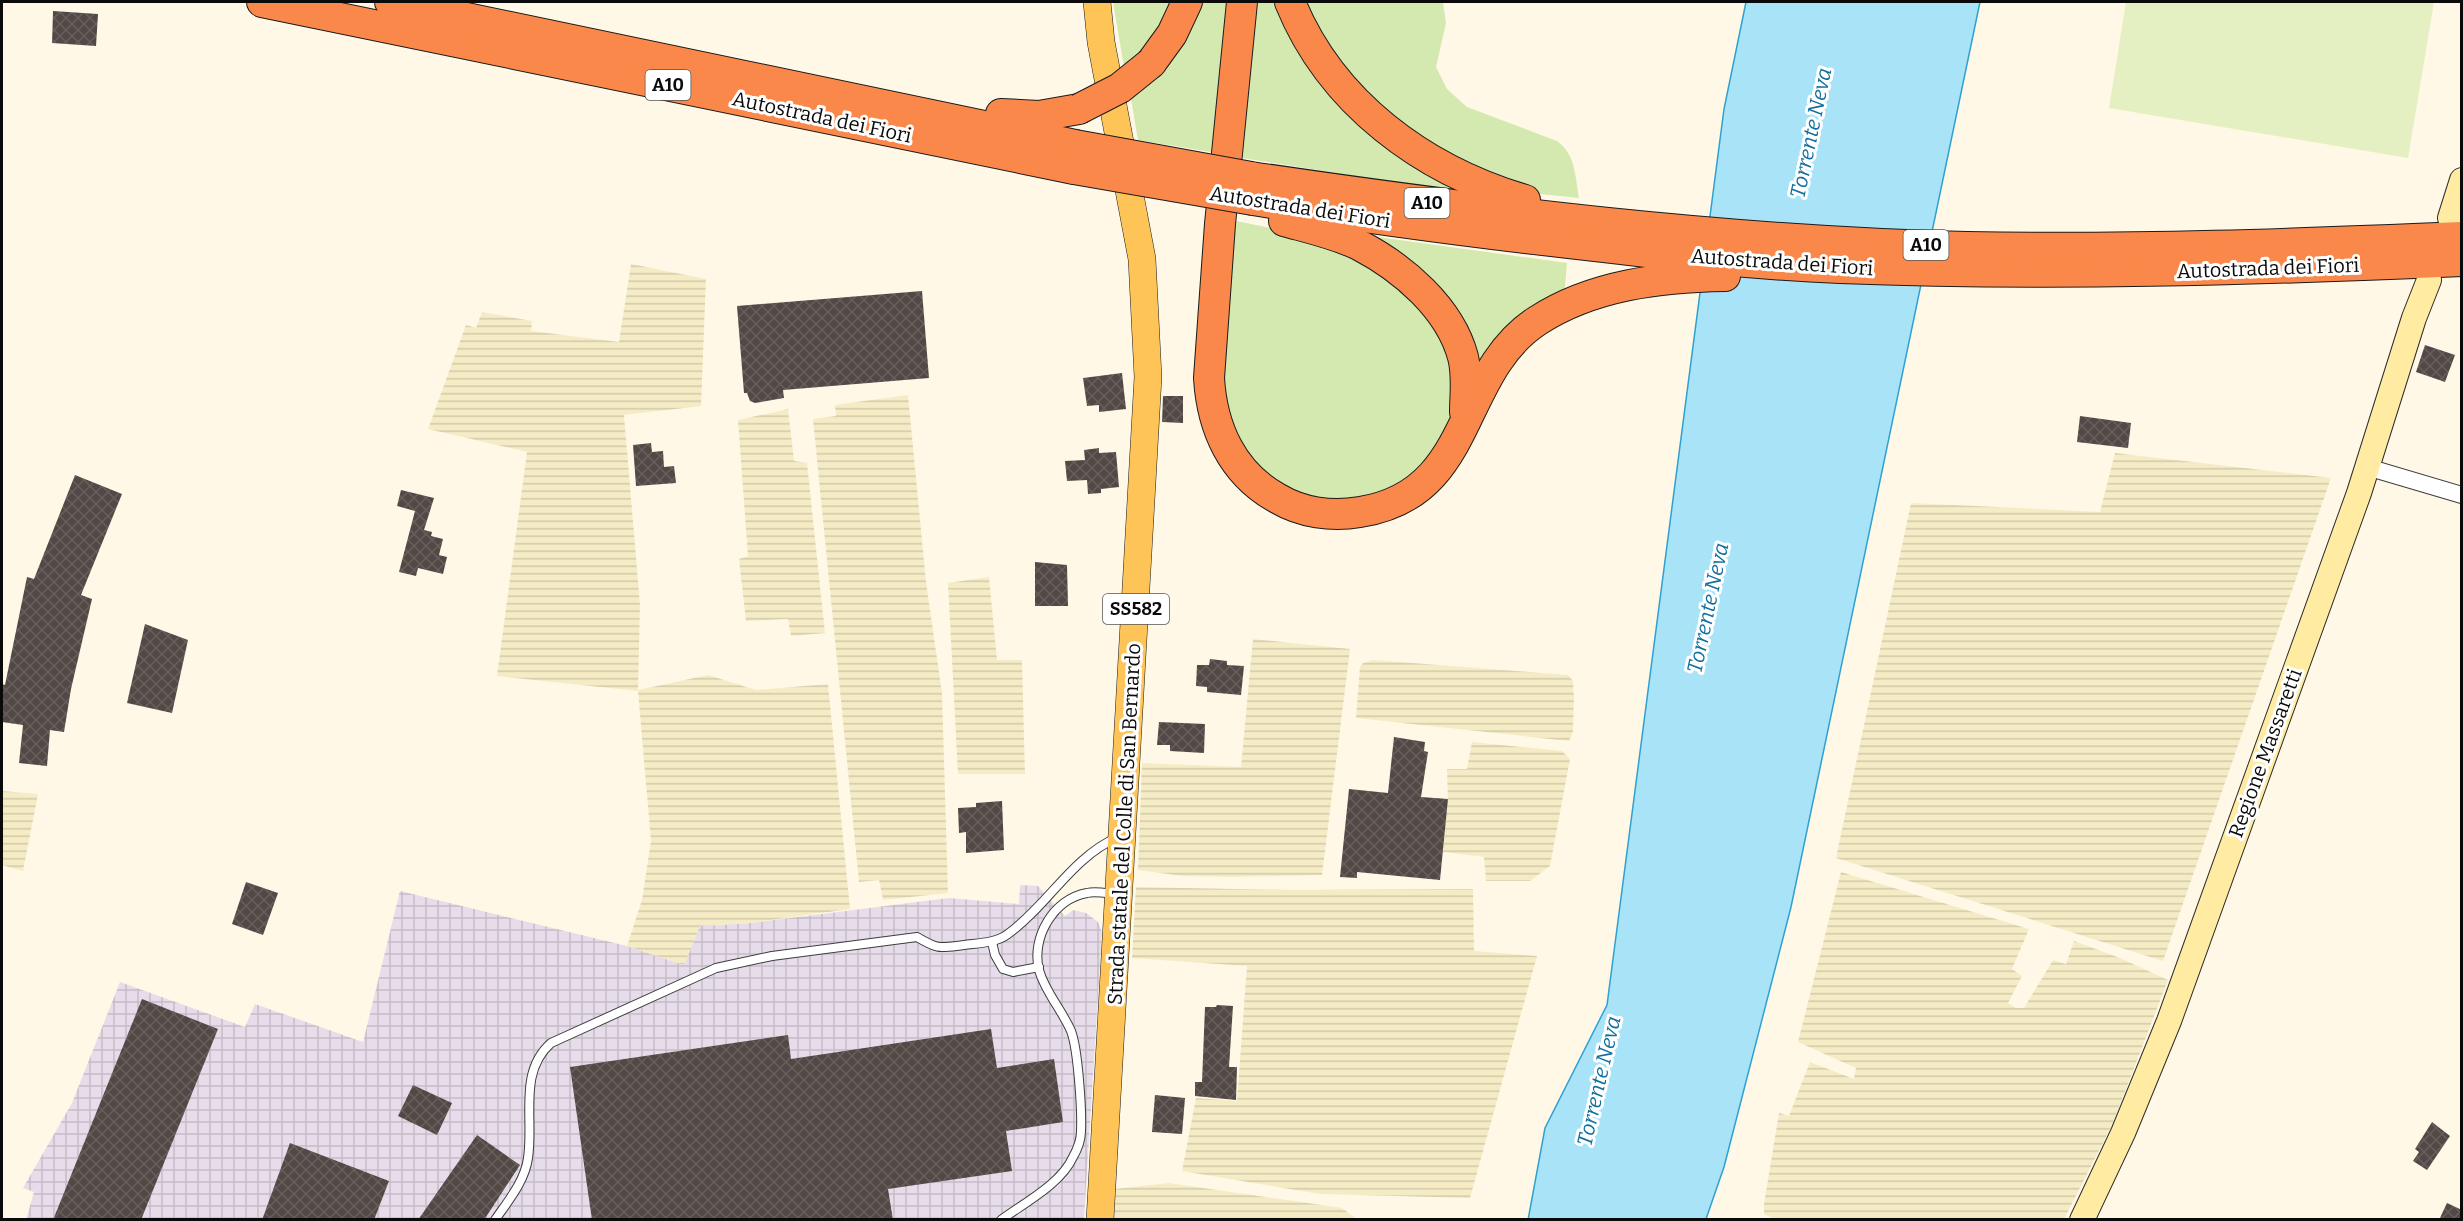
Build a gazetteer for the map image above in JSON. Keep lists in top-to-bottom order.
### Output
{
  "streets": {
    "highway": ["A10", "Autostrada dei Fiori"],
    "main road": ["SS582", "Strada statale del Colle di San Bernardo"],
    "street": ["Regione Massaretti"]
  },
  "water": ["Torrente Neva"]
}
